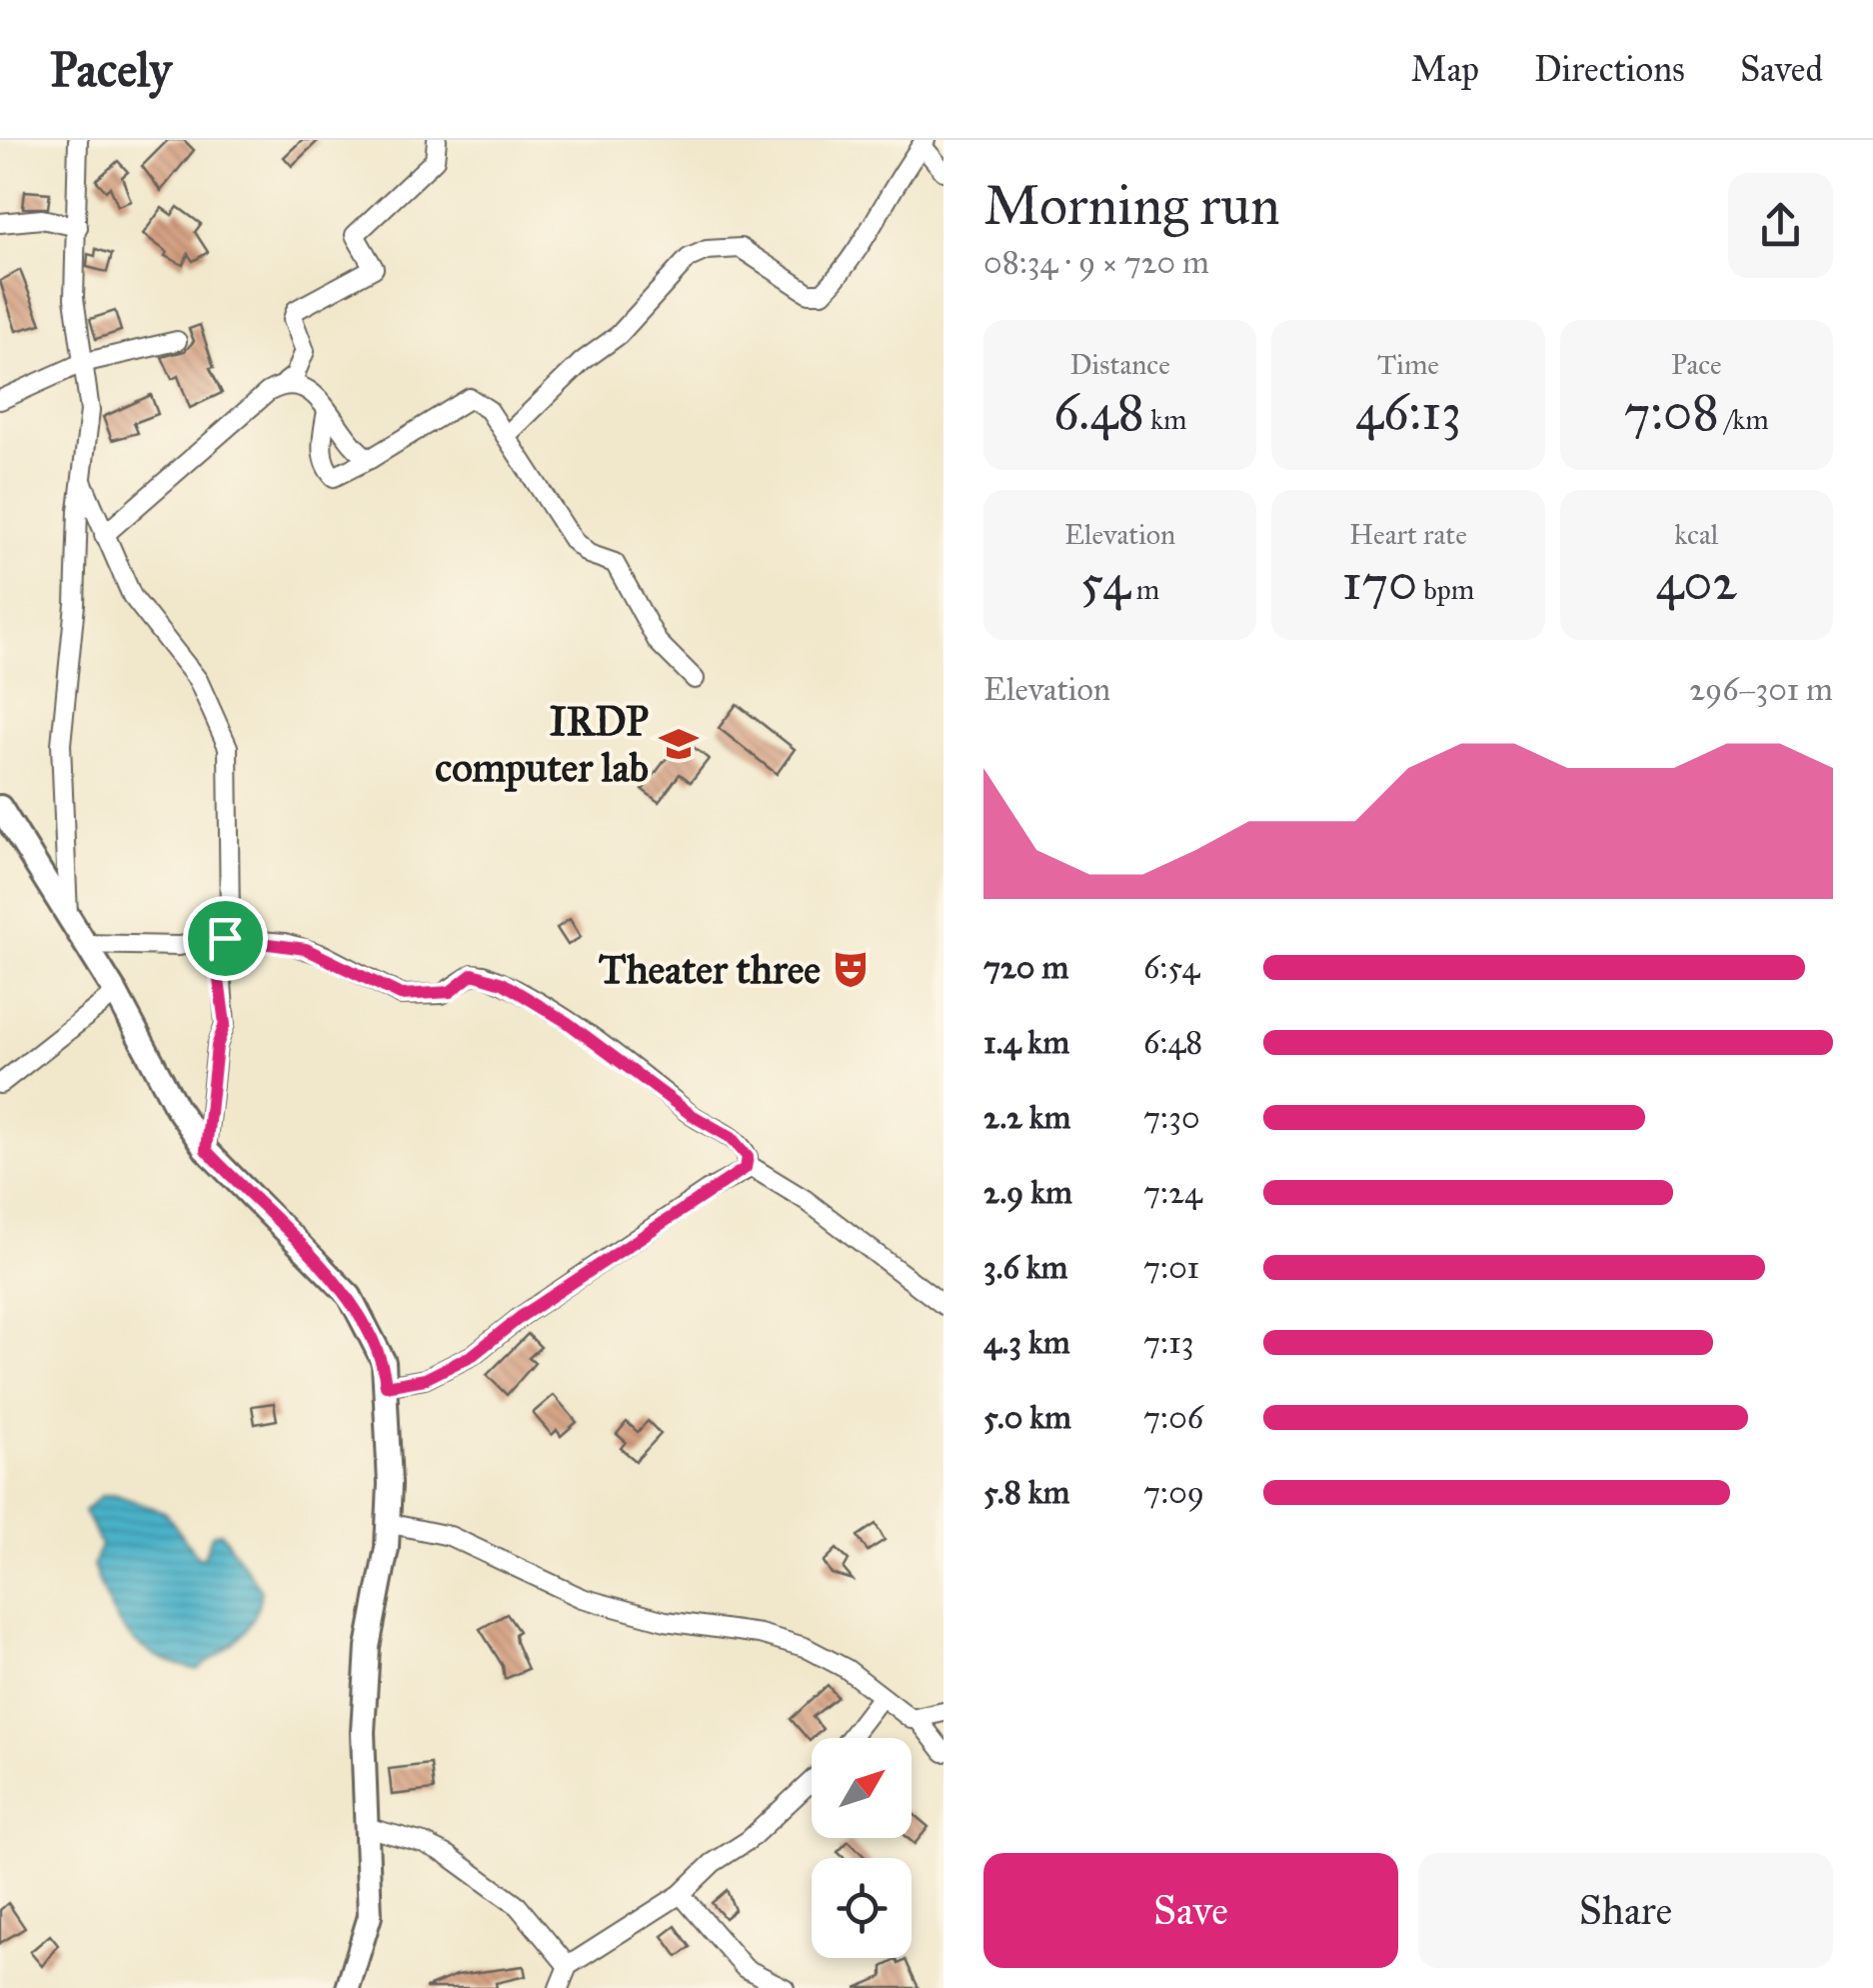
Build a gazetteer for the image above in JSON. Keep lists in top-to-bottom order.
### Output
{
  "places": {
    "school or university": ["IRDP computer lab"],
    "theatre": ["Theater three"]
  },
  "north": "top right",
  "page": {
    "header": "Pacely",
    "nav": ["Map", "Directions", "Saved"],
    "heading": ["Morning run", "08:34 · 9 × 720 m"],
    "stats": [
      ["Distance", "6.48 km"],
      ["Time", "46:13"],
      ["Pace", "7:08 /km"],
      ["Elevation", "54 m"],
      ["Heart rate", "170 bpm"],
      ["kcal", "402"]
    ],
    "chart": ["Elevation", "296–301 m"],
    "list": [
      {
        "name": "720 m",
        "note": "6:54"
      },
      {
        "name": "1.4 km",
        "note": "6:48"
      },
      {
        "name": "2.2 km",
        "note": "7:30"
      },
      {
        "name": "2.9 km",
        "note": "7:24"
      },
      {
        "name": "3.6 km",
        "note": "7:01"
      },
      {
        "name": "4.3 km",
        "note": "7:13"
      },
      {
        "name": "5.0 km",
        "note": "7:06"
      },
      {
        "name": "5.8 km",
        "note": "7:09"
      }
    ],
    "buttons": ["Save", "Share"]
  }
}
